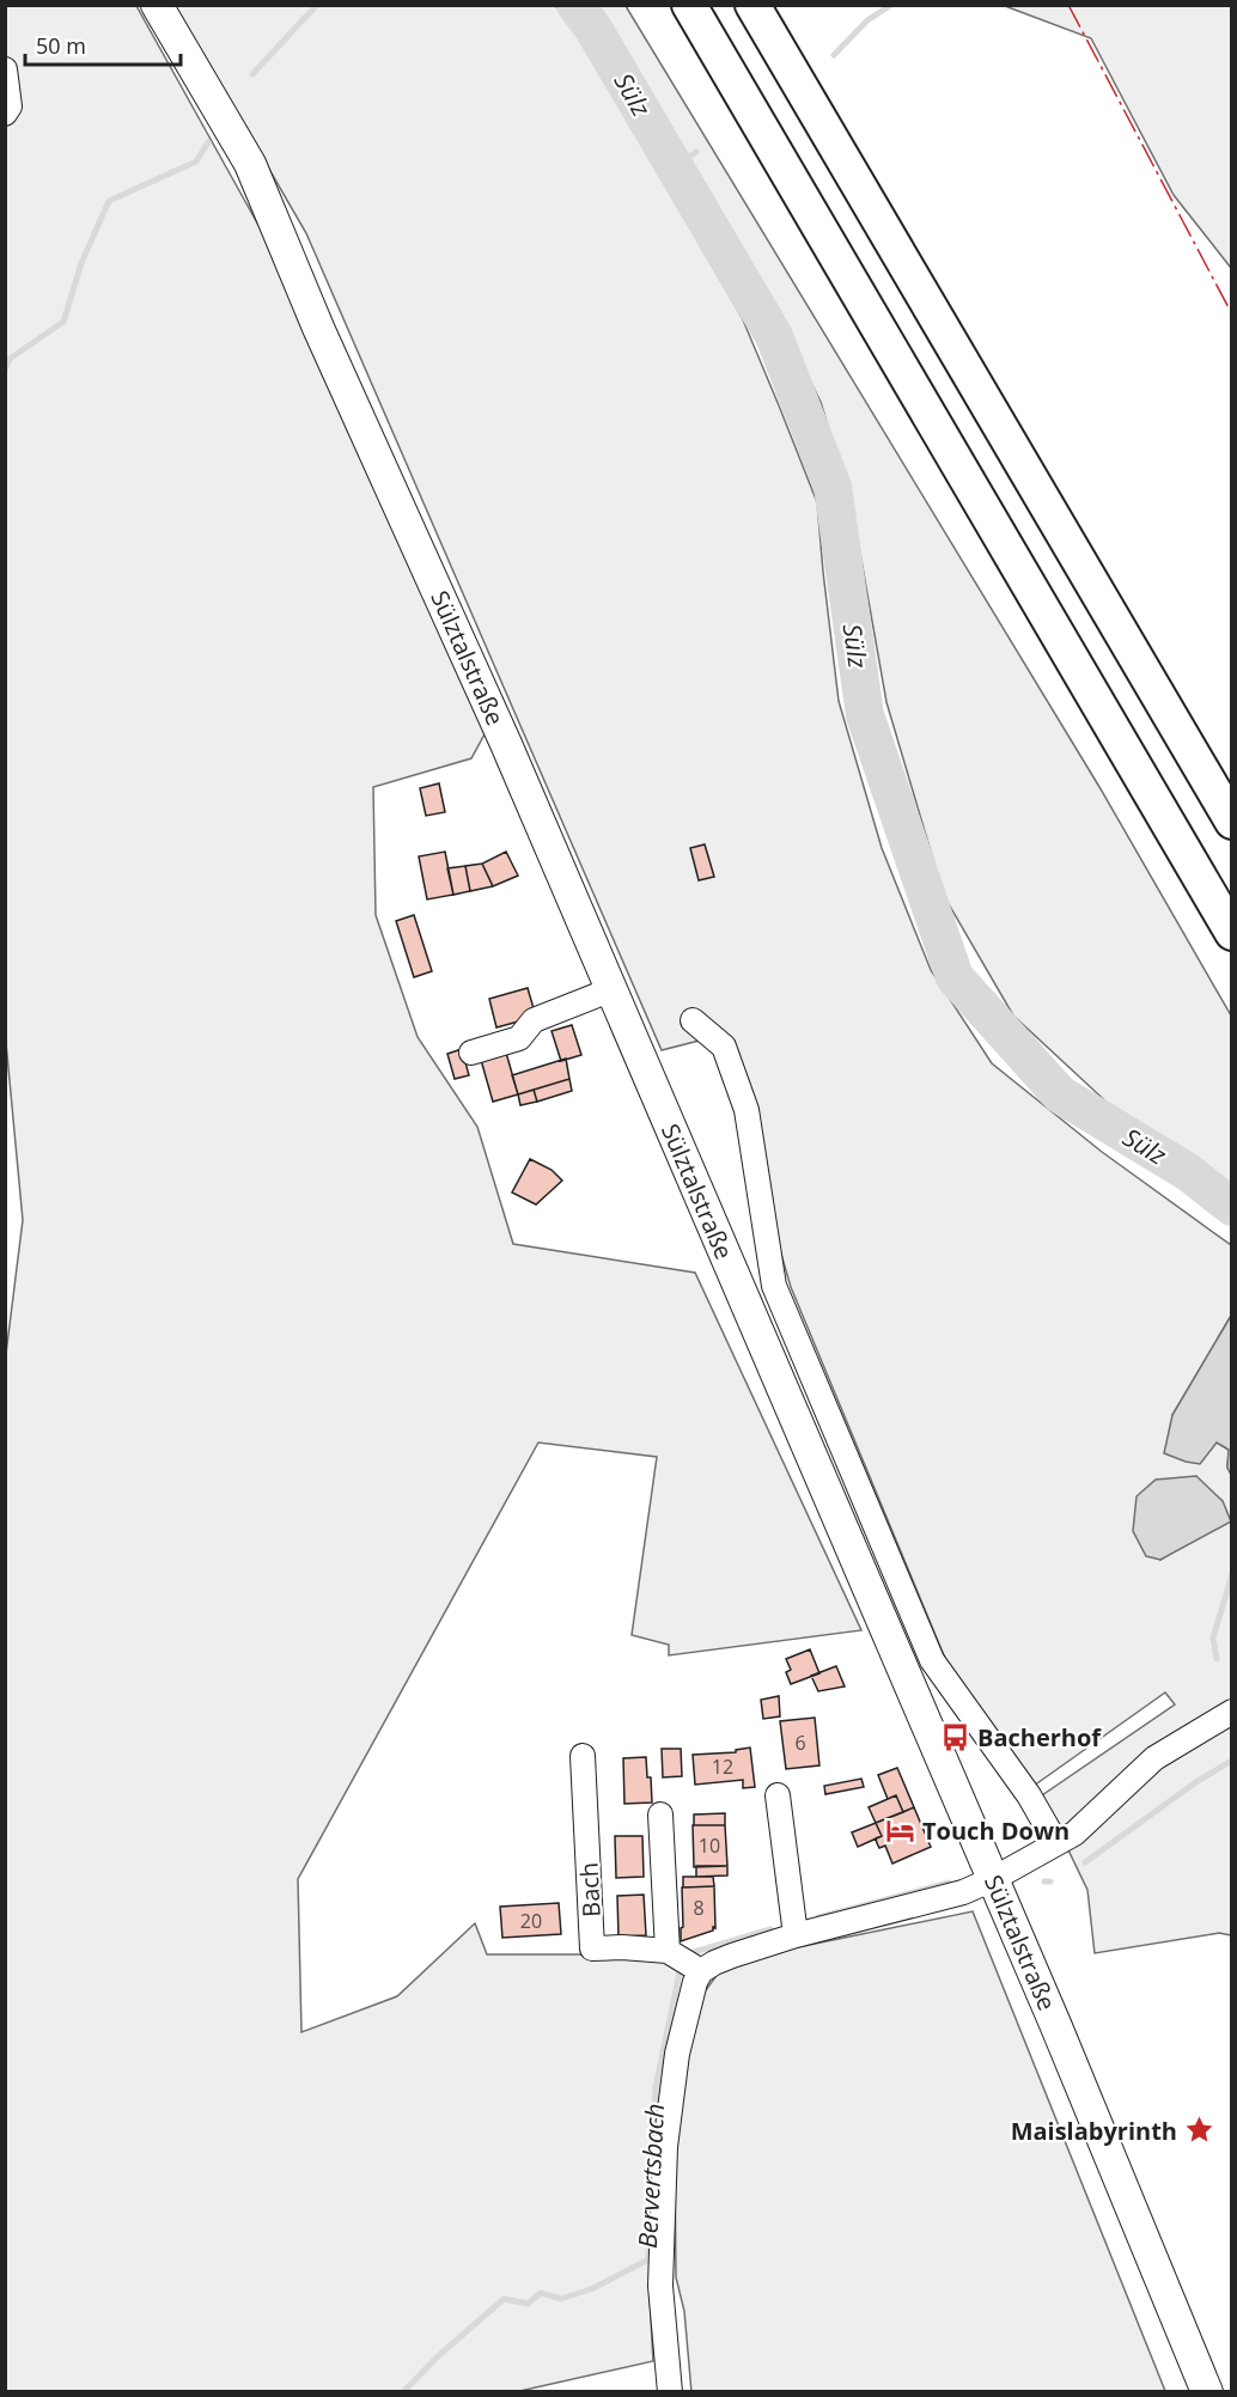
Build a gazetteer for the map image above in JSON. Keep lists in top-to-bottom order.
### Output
{
  "streets": {
    "main road": ["Sülztalstraße"],
    "street": ["Bach"]
  },
  "water": ["Sülz", "Bervertsbach"],
  "places": {
    "bus stop": ["Bacherhof"],
    "hotel": ["Touch Down"],
    "place": ["Maislabyrinth"]
  },
  "house_numbers": [
    "6",
    "12",
    "10",
    "8",
    "20"
  ],
  "scale_bar": "50 m"
}
